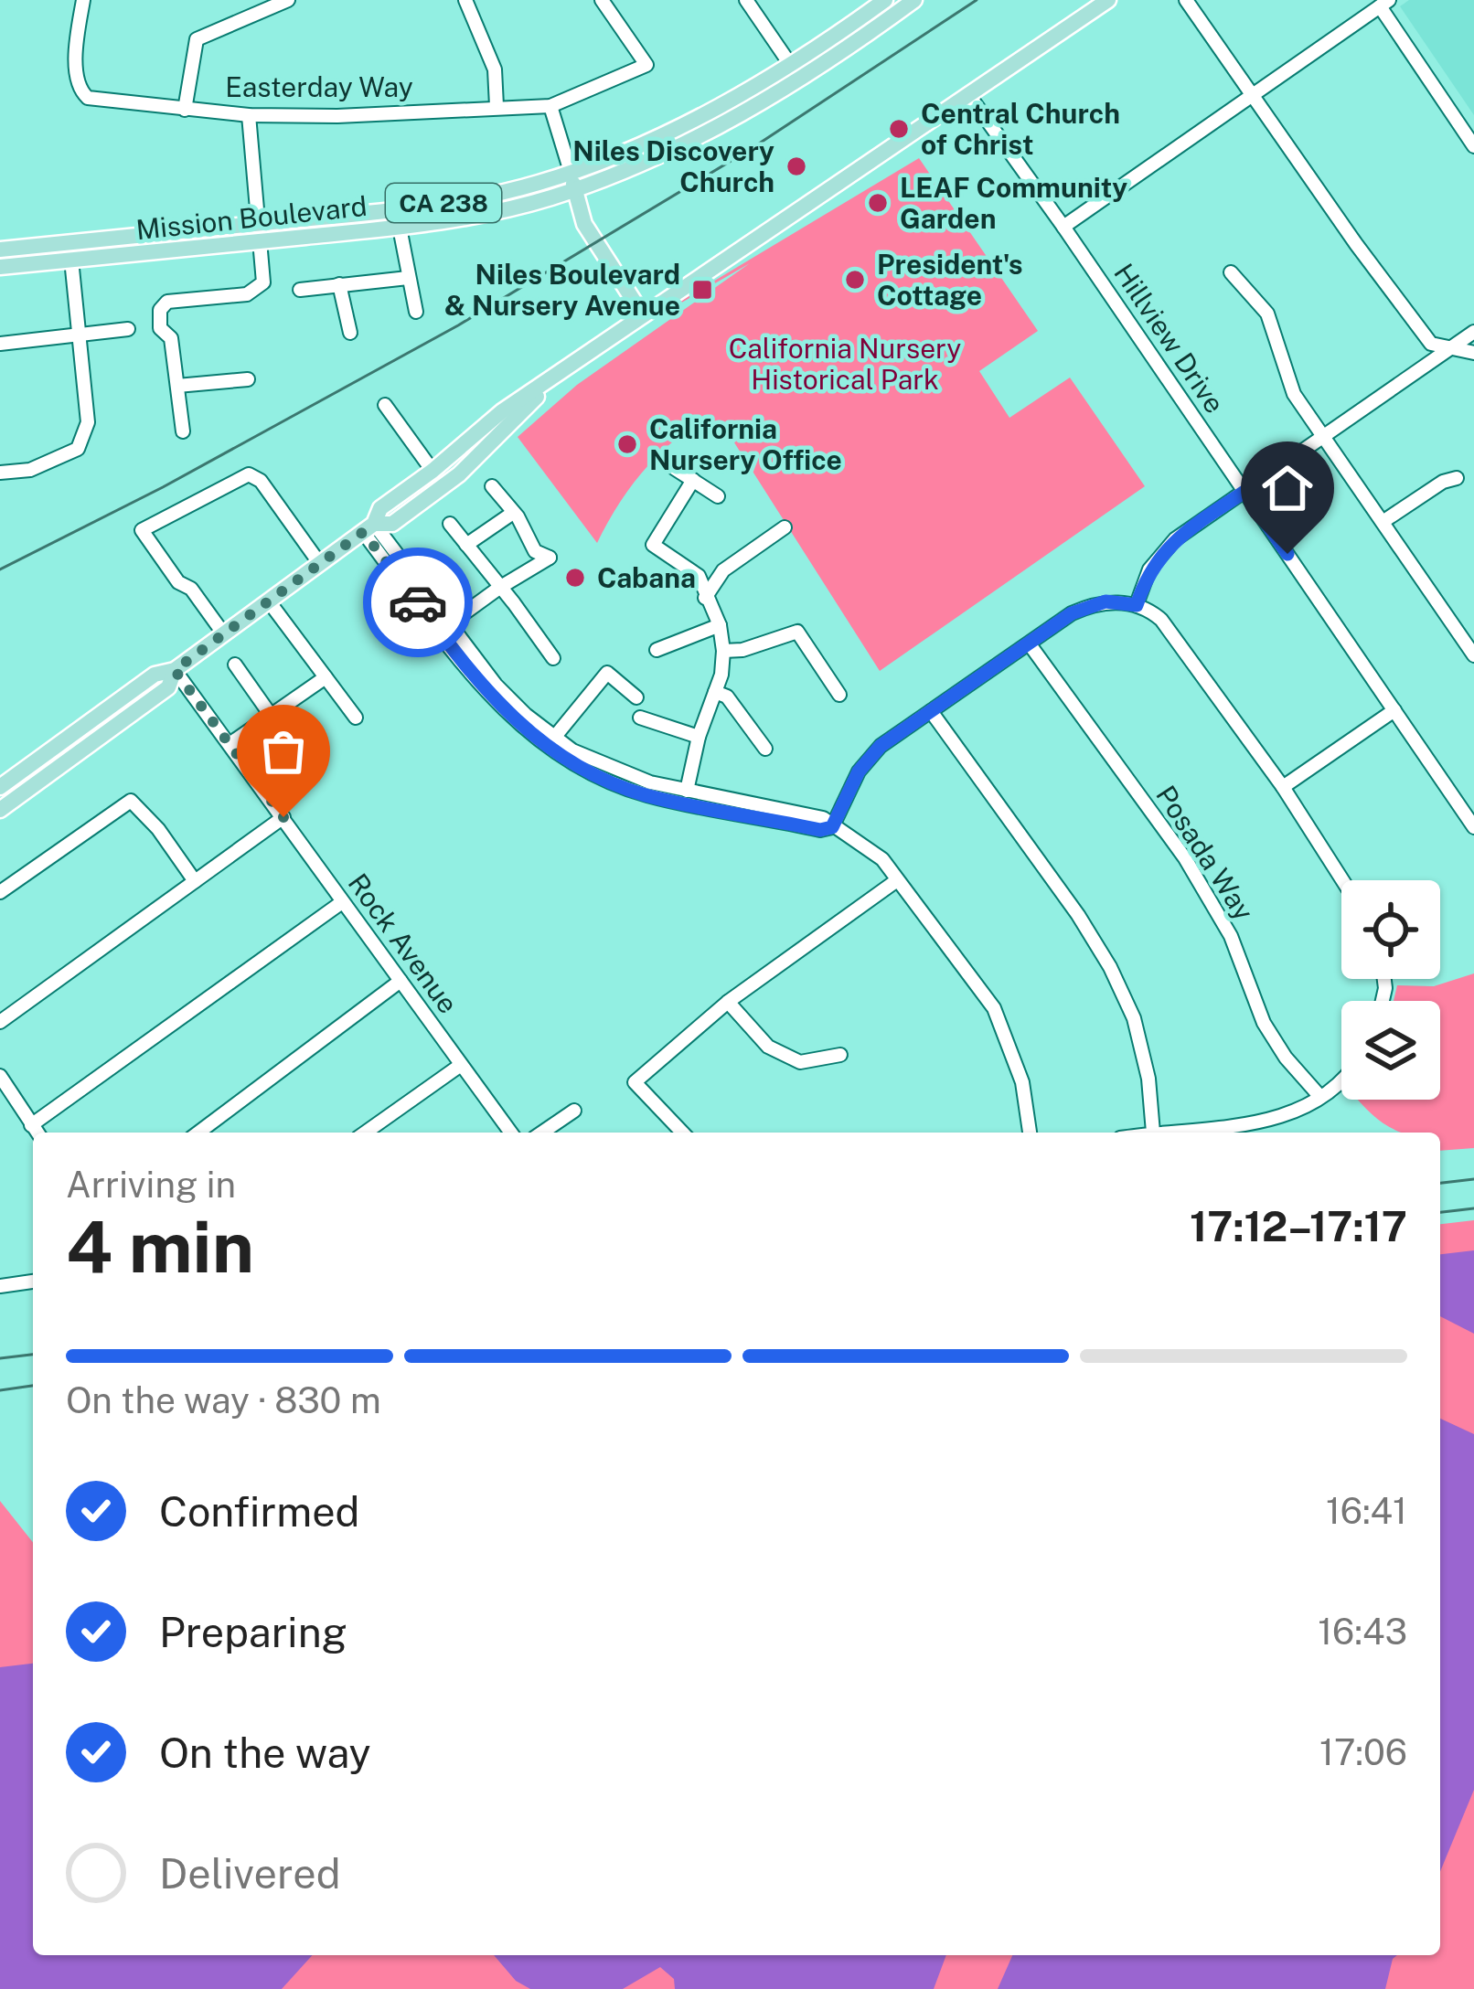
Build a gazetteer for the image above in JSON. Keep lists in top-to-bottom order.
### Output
{
  "streets": {
    "main road": ["CA 238", "Mission Boulevard"],
    "street": [
      "Easterday Way",
      "Hillview Drive",
      "Posada Way",
      "Rock Avenue"
    ]
  },
  "parks": ["California Nursery Historical Park"],
  "places": {
    "other": [
      "Central Church of Christ",
      "Niles Discovery Church",
      "LEAF Community Garden",
      "President's Cottage",
      "California Nursery Office",
      "Cabana"
    ],
    "transit": ["Niles Boulevard & Nursery Avenue"]
  },
  "page": {
    "heading": ["4 min", "Arriving in", "17:12–17:17"],
    "bar": "On the way · 830 m",
    "list": [
      ["Confirmed", "16:41"],
      ["Preparing", "16:43"],
      ["On the way", "17:06"],
      "Delivered"
    ]
  }
}
